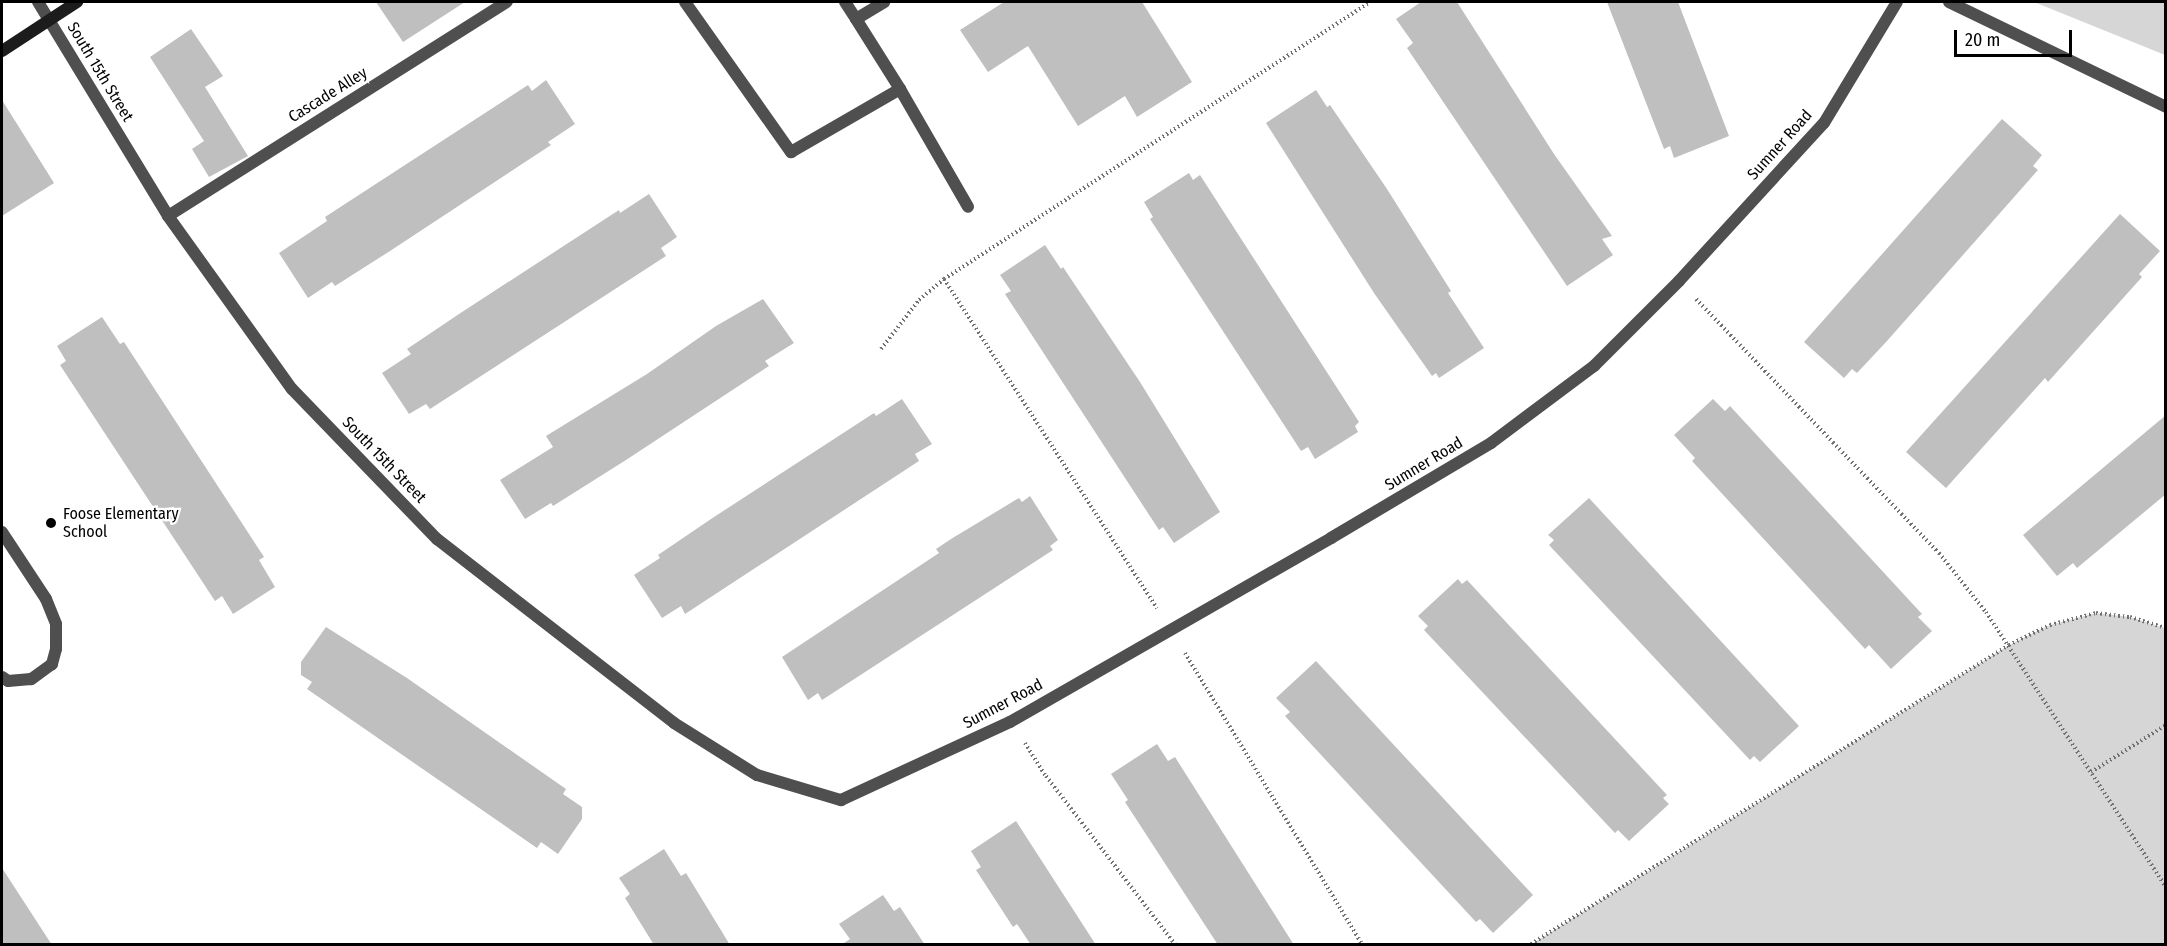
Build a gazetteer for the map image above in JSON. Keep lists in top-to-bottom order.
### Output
{
  "streets": {
    "street": ["South 15th Street", "Cascade Alley", "Sumner Road"]
  },
  "crossings": [
    ["South 15th Street", "Cascade Alley"],
    ["South 15th Street", "Sumner Road"]
  ],
  "places": ["Foose Elementary School"],
  "scale_bar": "20 m"
}
